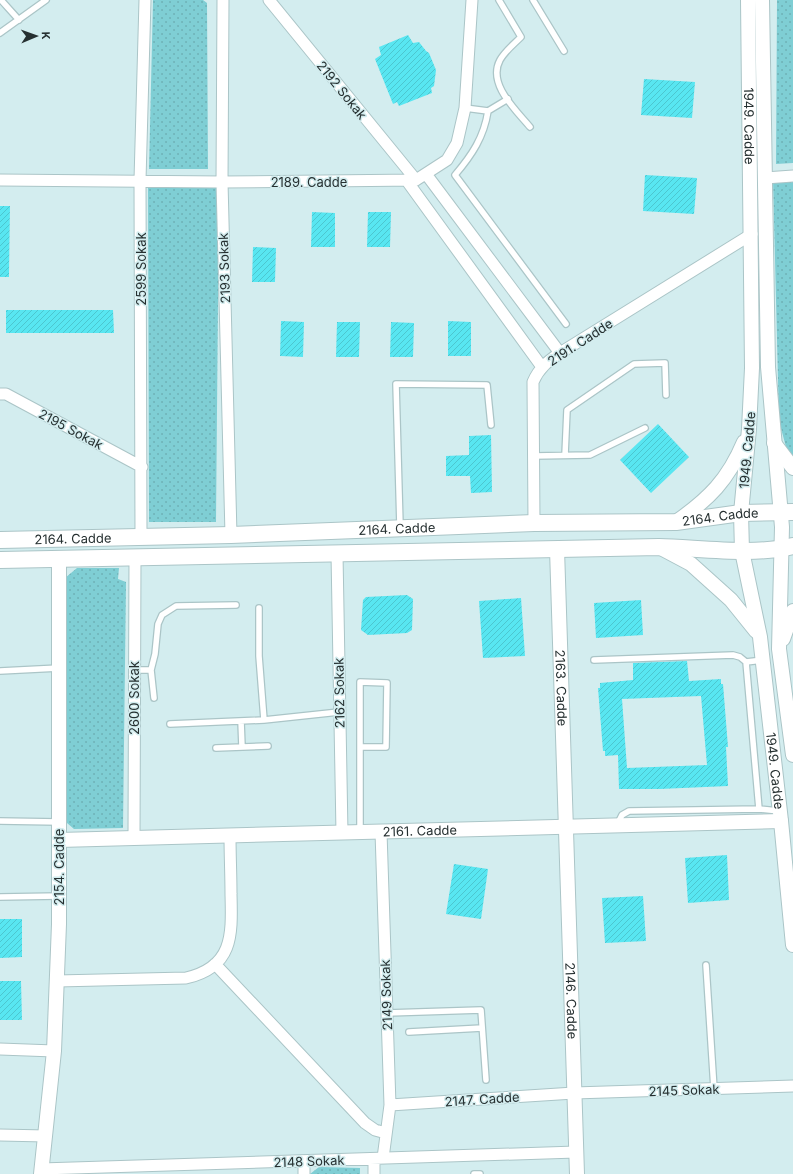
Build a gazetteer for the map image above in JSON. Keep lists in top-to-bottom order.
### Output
{
  "streets": {
    "main road": ["2164. Cadde"],
    "street": [
      "2192 Sokak",
      "1949. Cadde",
      "2189. Cadde",
      "2193 Sokak",
      "2599 Sokak",
      "2191. Cadde",
      "2195 Sokak",
      "2163. Cadde",
      "2162 Sokak",
      "2600 Sokak",
      "2161. Cadde",
      "2154. Cadde",
      "2149 Sokak",
      "2146. Cadde",
      "2145 Sokak",
      "2147. Cadde",
      "2148 Sokak"
    ]
  },
  "crossings": [
    ["2192 Sokak", "2189. Cadde"],
    ["2192 Sokak", "2191. Cadde"],
    ["1949. Cadde", "2191. Cadde"],
    ["1949. Cadde", "2164. Cadde"],
    ["1949. Cadde", "2161. Cadde"],
    ["2189. Cadde", "2193 Sokak"],
    ["2189. Cadde", "2599 Sokak"],
    ["2193 Sokak", "2164. Cadde"],
    ["2599 Sokak", "2195 Sokak"],
    ["2599 Sokak", "2164. Cadde"],
    ["2191. Cadde", "2164. Cadde"],
    ["2164. Cadde", "2163. Cadde"],
    ["2164. Cadde", "2162 Sokak"],
    ["2164. Cadde", "2600 Sokak"],
    ["2164. Cadde", "2154. Cadde"],
    ["2163. Cadde", "2161. Cadde"],
    ["2163. Cadde", "2146. Cadde"],
    ["2162 Sokak", "2161. Cadde"],
    ["2600 Sokak", "2161. Cadde"],
    ["2161. Cadde", "2154. Cadde"],
    ["2161. Cadde", "2149 Sokak"],
    ["2161. Cadde", "2146. Cadde"],
    ["2154. Cadde", "2148 Sokak"],
    ["2149 Sokak", "2147. Cadde"],
    ["2149 Sokak", "2148 Sokak"],
    ["2146. Cadde", "2145 Sokak"],
    ["2146. Cadde", "2147. Cadde"],
    ["2146. Cadde", "2148 Sokak"],
    ["2145 Sokak", "2147. Cadde"]
  ],
  "north": "right"
}
